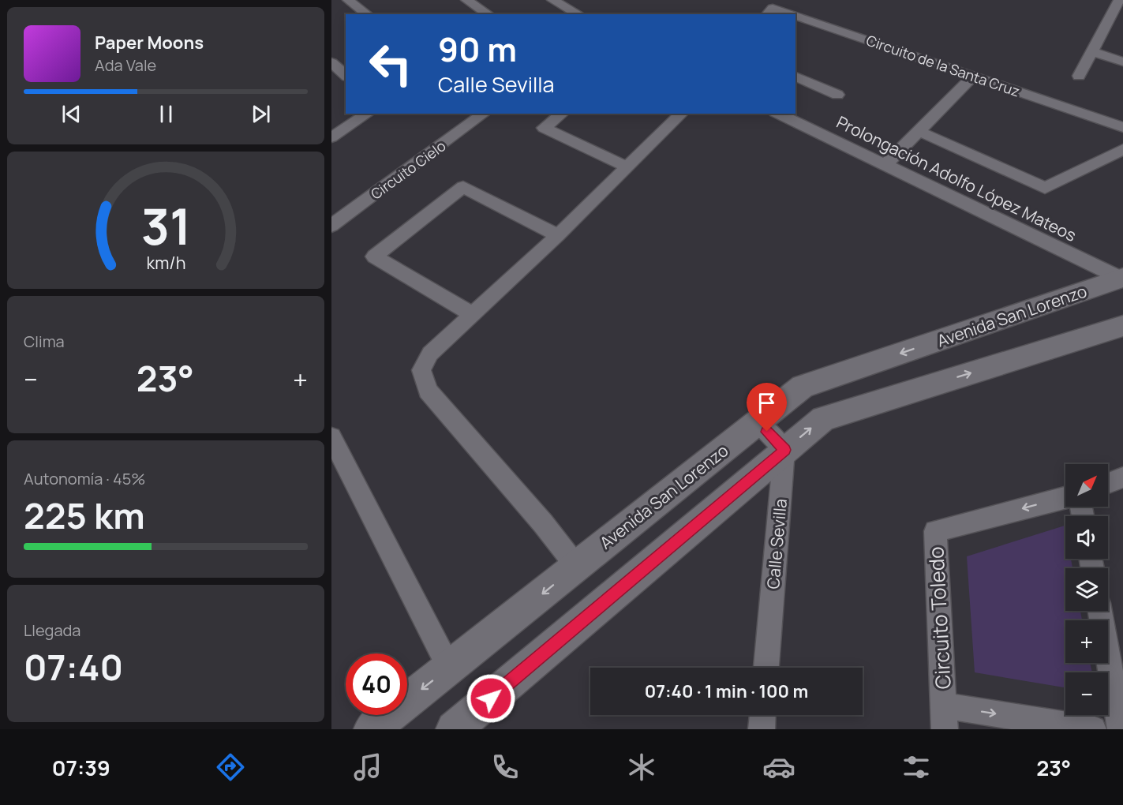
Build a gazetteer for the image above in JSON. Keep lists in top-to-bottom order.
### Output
{
  "streets": {
    "street": [
      "Circuito de la Santa Cruz",
      "Circuito Cielo",
      "Prolongación Adolfo López Mateos",
      "Avenida San Lorenzo",
      "Calle Sevilla",
      "Circuito Toledo"
    ]
  },
  "crossings": [
    ["Prolongación Adolfo López Mateos", "Avenida San Lorenzo"]
  ],
  "north": "top right",
  "page": {
    "turn": ["90 m", "Calle Sevilla"],
    "song": ["Paper Moons", "Ada Vale"],
    "tile": [
      "Clima",
      ["Autonomía · 45%", "225 km"],
      ["Llegada", "07:40"]
    ],
    "heat": ["−", "23°", "+"],
    "map_buttons": ["+", "−"],
    "limit": "40",
    "trip": "07:40 · 1 min · 100 m",
    "tabs": ["07:39", "23°"],
    "gauge": ["31", "km/h"]
  }
}
